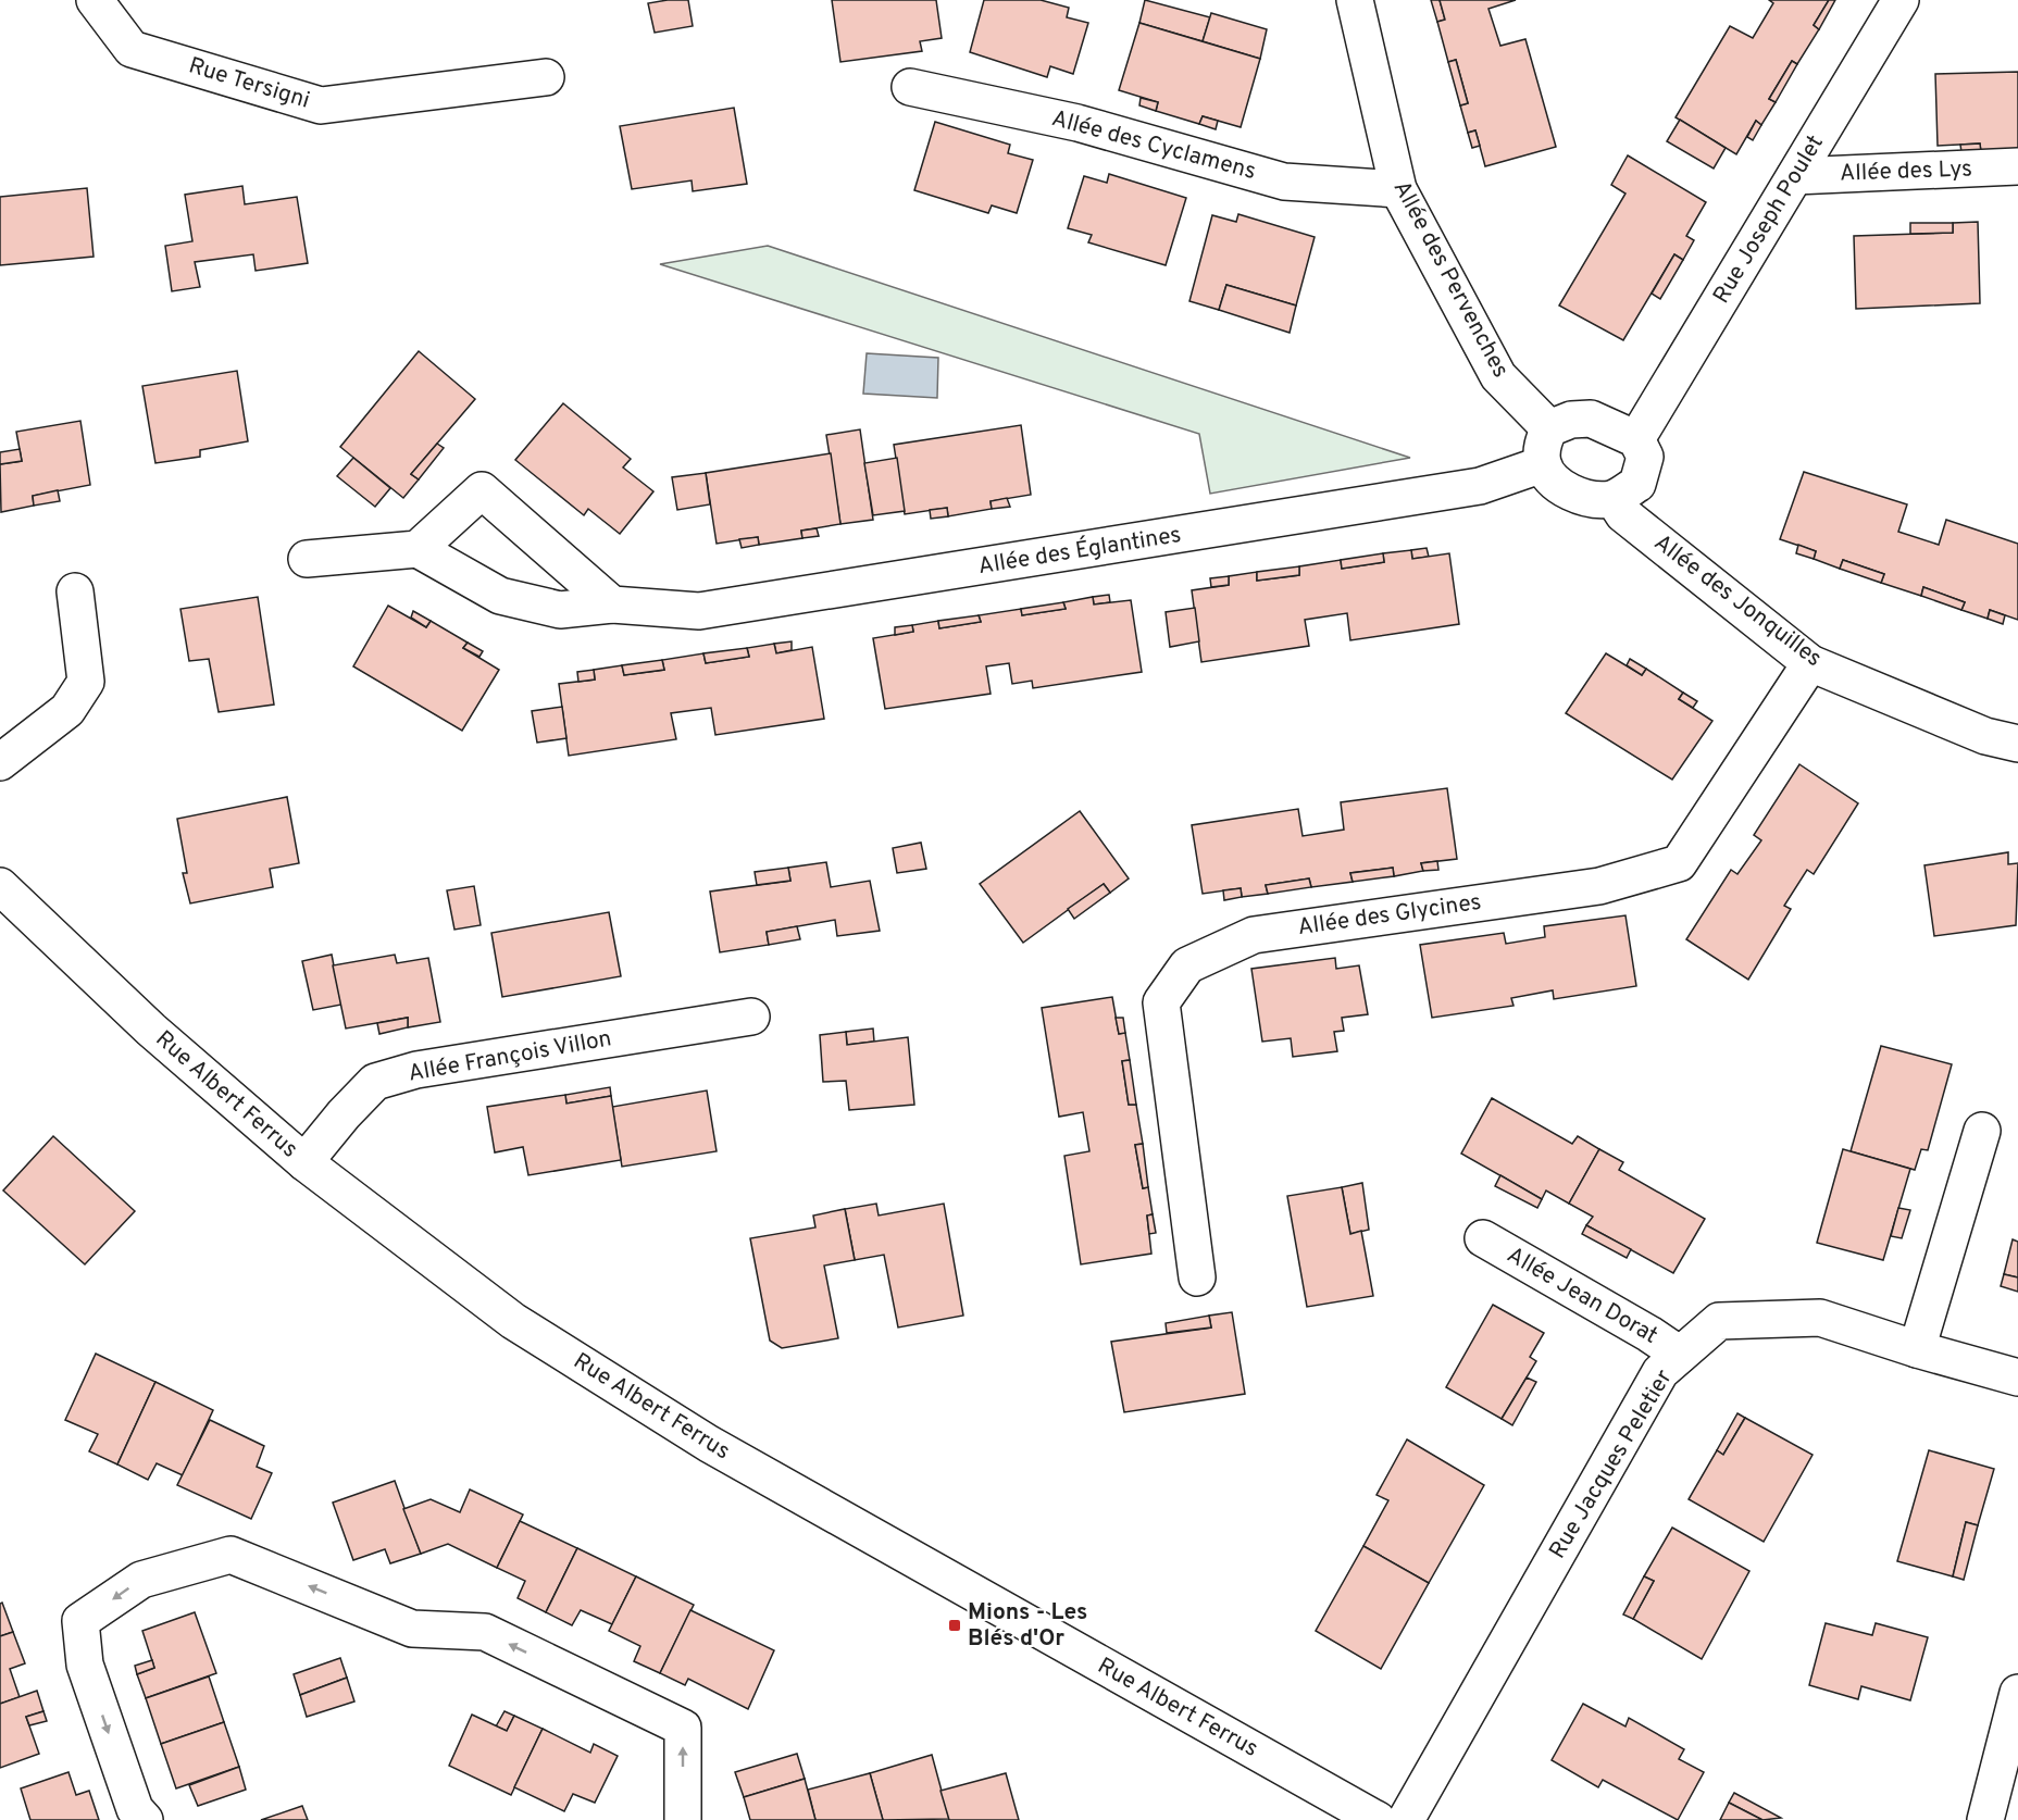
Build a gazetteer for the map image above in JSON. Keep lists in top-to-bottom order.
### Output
{
  "streets": {
    "street": [
      "Rue Tersigni",
      "Allée des Cyclamens",
      "Allée des Lys",
      "Rue Joseph Poulet",
      "Allée des Pervenches",
      "Allée des Églantines",
      "Allée des Jonquilles",
      "Allée des Glycines",
      "Allée François Villon",
      "Rue Albert Ferrus",
      "Allée Jean Dorat",
      "Rue Jacques Peletier"
    ]
  },
  "crossings": [
    ["Allée des Cyclamens", "Allée des Pervenches"],
    ["Allée des Lys", "Rue Joseph Poulet"],
    ["Rue Joseph Poulet", "Allée des Pervenches"],
    ["Rue Joseph Poulet", "Allée des Églantines"],
    ["Rue Joseph Poulet", "Allée des Jonquilles"],
    ["Allée des Pervenches", "Allée des Églantines"],
    ["Allée des Pervenches", "Allée des Jonquilles"],
    ["Allée des Églantines", "Allée des Jonquilles"],
    ["Allée des Jonquilles", "Allée des Glycines"],
    ["Allée François Villon", "Rue Albert Ferrus"],
    ["Allée Jean Dorat", "Rue Jacques Peletier"]
  ],
  "places": {
    "transit": ["Mions - Les Blés d'Or"]
  }
}
